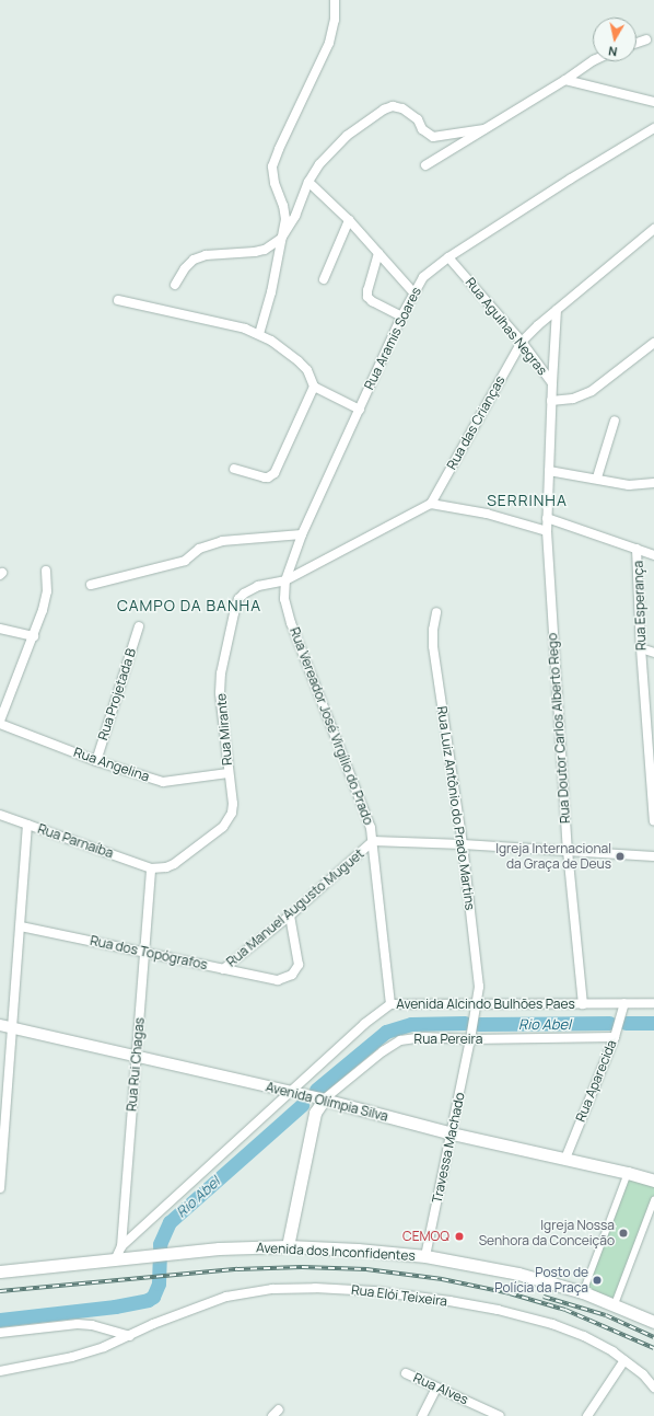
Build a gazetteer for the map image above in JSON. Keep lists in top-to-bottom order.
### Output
{
  "streets": {
    "main road": ["Rua Pereira", "Avenida Olímpia Silva", "Avenida dos Inconfidentes"],
    "street": [
      "Rua Agulhas Negras",
      "Rua Aramis Soares",
      "Rua das Crianças",
      "Rua Esperança",
      "Rua Projetada B",
      "Rua Vereador José Virgílio do Prado",
      "Rua Doutor Carlos Alberto Rego",
      "Rua Mirante",
      "Rua Angelina",
      "Rua Luiz Antônio do Prado Martins",
      "Rua Parnaíba",
      "Rua Manuel Augusto Muguet",
      "Rua dos Topógrafos",
      "Avenida Alcindo Bulhões Paes",
      "Rua Rui Chagas",
      "Rua Aparecida",
      "Travessa Machado",
      "Rua Elói Teixeira",
      "Rua Alves"
    ]
  },
  "crossings": [
    ["Rua Agulhas Negras", "Rua Aramis Soares"],
    ["Rua Agulhas Negras", "Rua das Crianças"],
    ["Rua Agulhas Negras", "Rua Doutor Carlos Alberto Rego"],
    ["Rua Aramis Soares", "Rua Vereador José Virgílio do Prado"],
    ["Rua Aramis Soares", "Rua Mirante"],
    ["Rua das Crianças", "Rua Mirante"],
    ["Rua Projetada B", "Rua Angelina"],
    ["Rua Vereador José Virgílio do Prado", "Rua Mirante"],
    ["Rua Vereador José Virgílio do Prado", "Rua Manuel Augusto Muguet"],
    ["Rua Vereador José Virgílio do Prado", "Avenida Alcindo Bulhões Paes"],
    ["Rua Doutor Carlos Alberto Rego", "Rua Manuel Augusto Muguet"],
    ["Rua Doutor Carlos Alberto Rego", "Avenida Alcindo Bulhões Paes"],
    ["Rua Mirante", "Rua Angelina"],
    ["Rua Mirante", "Rua Parnaíba"],
    ["Rua Mirante", "Rua Rui Chagas"],
    ["Rua Luiz Antônio do Prado Martins", "Rua Manuel Augusto Muguet"],
    ["Rua Luiz Antônio do Prado Martins", "Avenida Alcindo Bulhões Paes"],
    ["Rua Luiz Antônio do Prado Martins", "Travessa Machado"],
    ["Rua Parnaíba", "Rua Rui Chagas"],
    ["Rua Manuel Augusto Muguet", "Rua dos Topógrafos"],
    ["Rua dos Topógrafos", "Rua Rui Chagas"],
    ["Avenida Alcindo Bulhões Paes", "Rua Rui Chagas"],
    ["Avenida Alcindo Bulhões Paes", "Rua Aparecida"],
    ["Avenida Alcindo Bulhões Paes", "Avenida Olímpia Silva"],
    ["Rua Pereira", "Rua Aparecida"],
    ["Rua Pereira", "Avenida Olímpia Silva"],
    ["Rua Pereira", "Travessa Machado"],
    ["Rua Pereira", "Avenida dos Inconfidentes"],
    ["Rua Rui Chagas", "Avenida Olímpia Silva"],
    ["Rua Rui Chagas", "Avenida dos Inconfidentes"],
    ["Rua Aparecida", "Avenida Olímpia Silva"],
    ["Avenida Olímpia Silva", "Travessa Machado"],
    ["Travessa Machado", "Avenida dos Inconfidentes"]
  ],
  "districts": ["SERRINHA", "CAMPO DA BANHA"],
  "water": ["Rio Abel"],
  "places": [
    "Igreja Internacional da Graça de Deus",
    "Igreja Nossa Senhora da Conceição",
    "CEMOQ",
    "Posto de Polícia da Praça"
  ],
  "north": "bottom"
}
